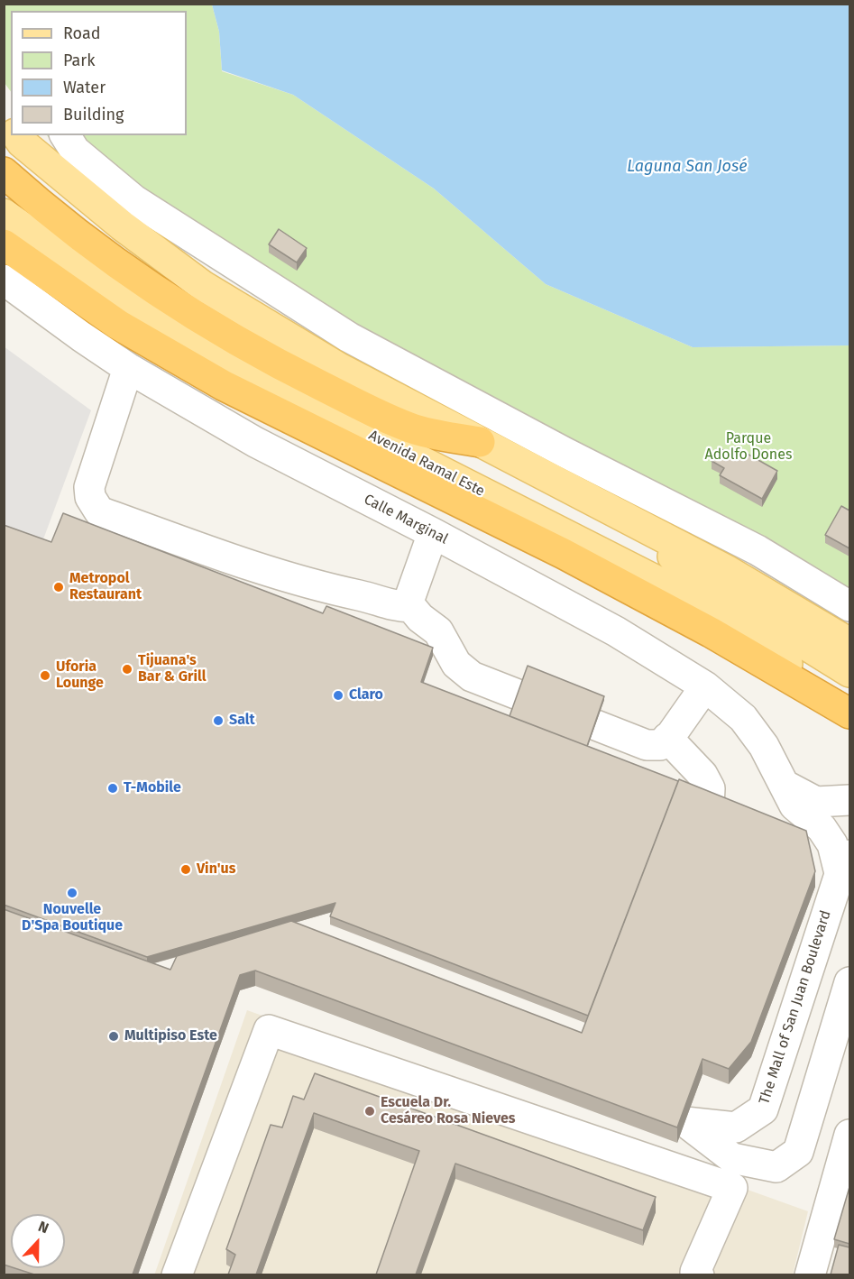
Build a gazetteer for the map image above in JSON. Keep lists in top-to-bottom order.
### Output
{
  "streets": {
    "main road": ["Avenida Ramal Este"],
    "street": ["Calle Marginal", "The Mall of San Juan Boulevard"]
  },
  "crossings": [
    ["Calle Marginal", "The Mall of San Juan Boulevard"]
  ],
  "water": ["Laguna San José"],
  "parks": ["Parque Adolfo Dones"],
  "places": [
    "Metropol Restaurant",
    "Tijuana's Bar & Grill",
    "Uforia Lounge",
    "Claro",
    "Salt",
    "T-Mobile",
    "Vin'us",
    "Nouvelle D'Spa Boutique",
    "Multipiso Este",
    "Escuela Dr. Cesáreo Rosa Nieves"
  ],
  "legend": [
    "Road",
    "Park",
    "Water",
    "Building"
  ],
  "north": "top"
}
